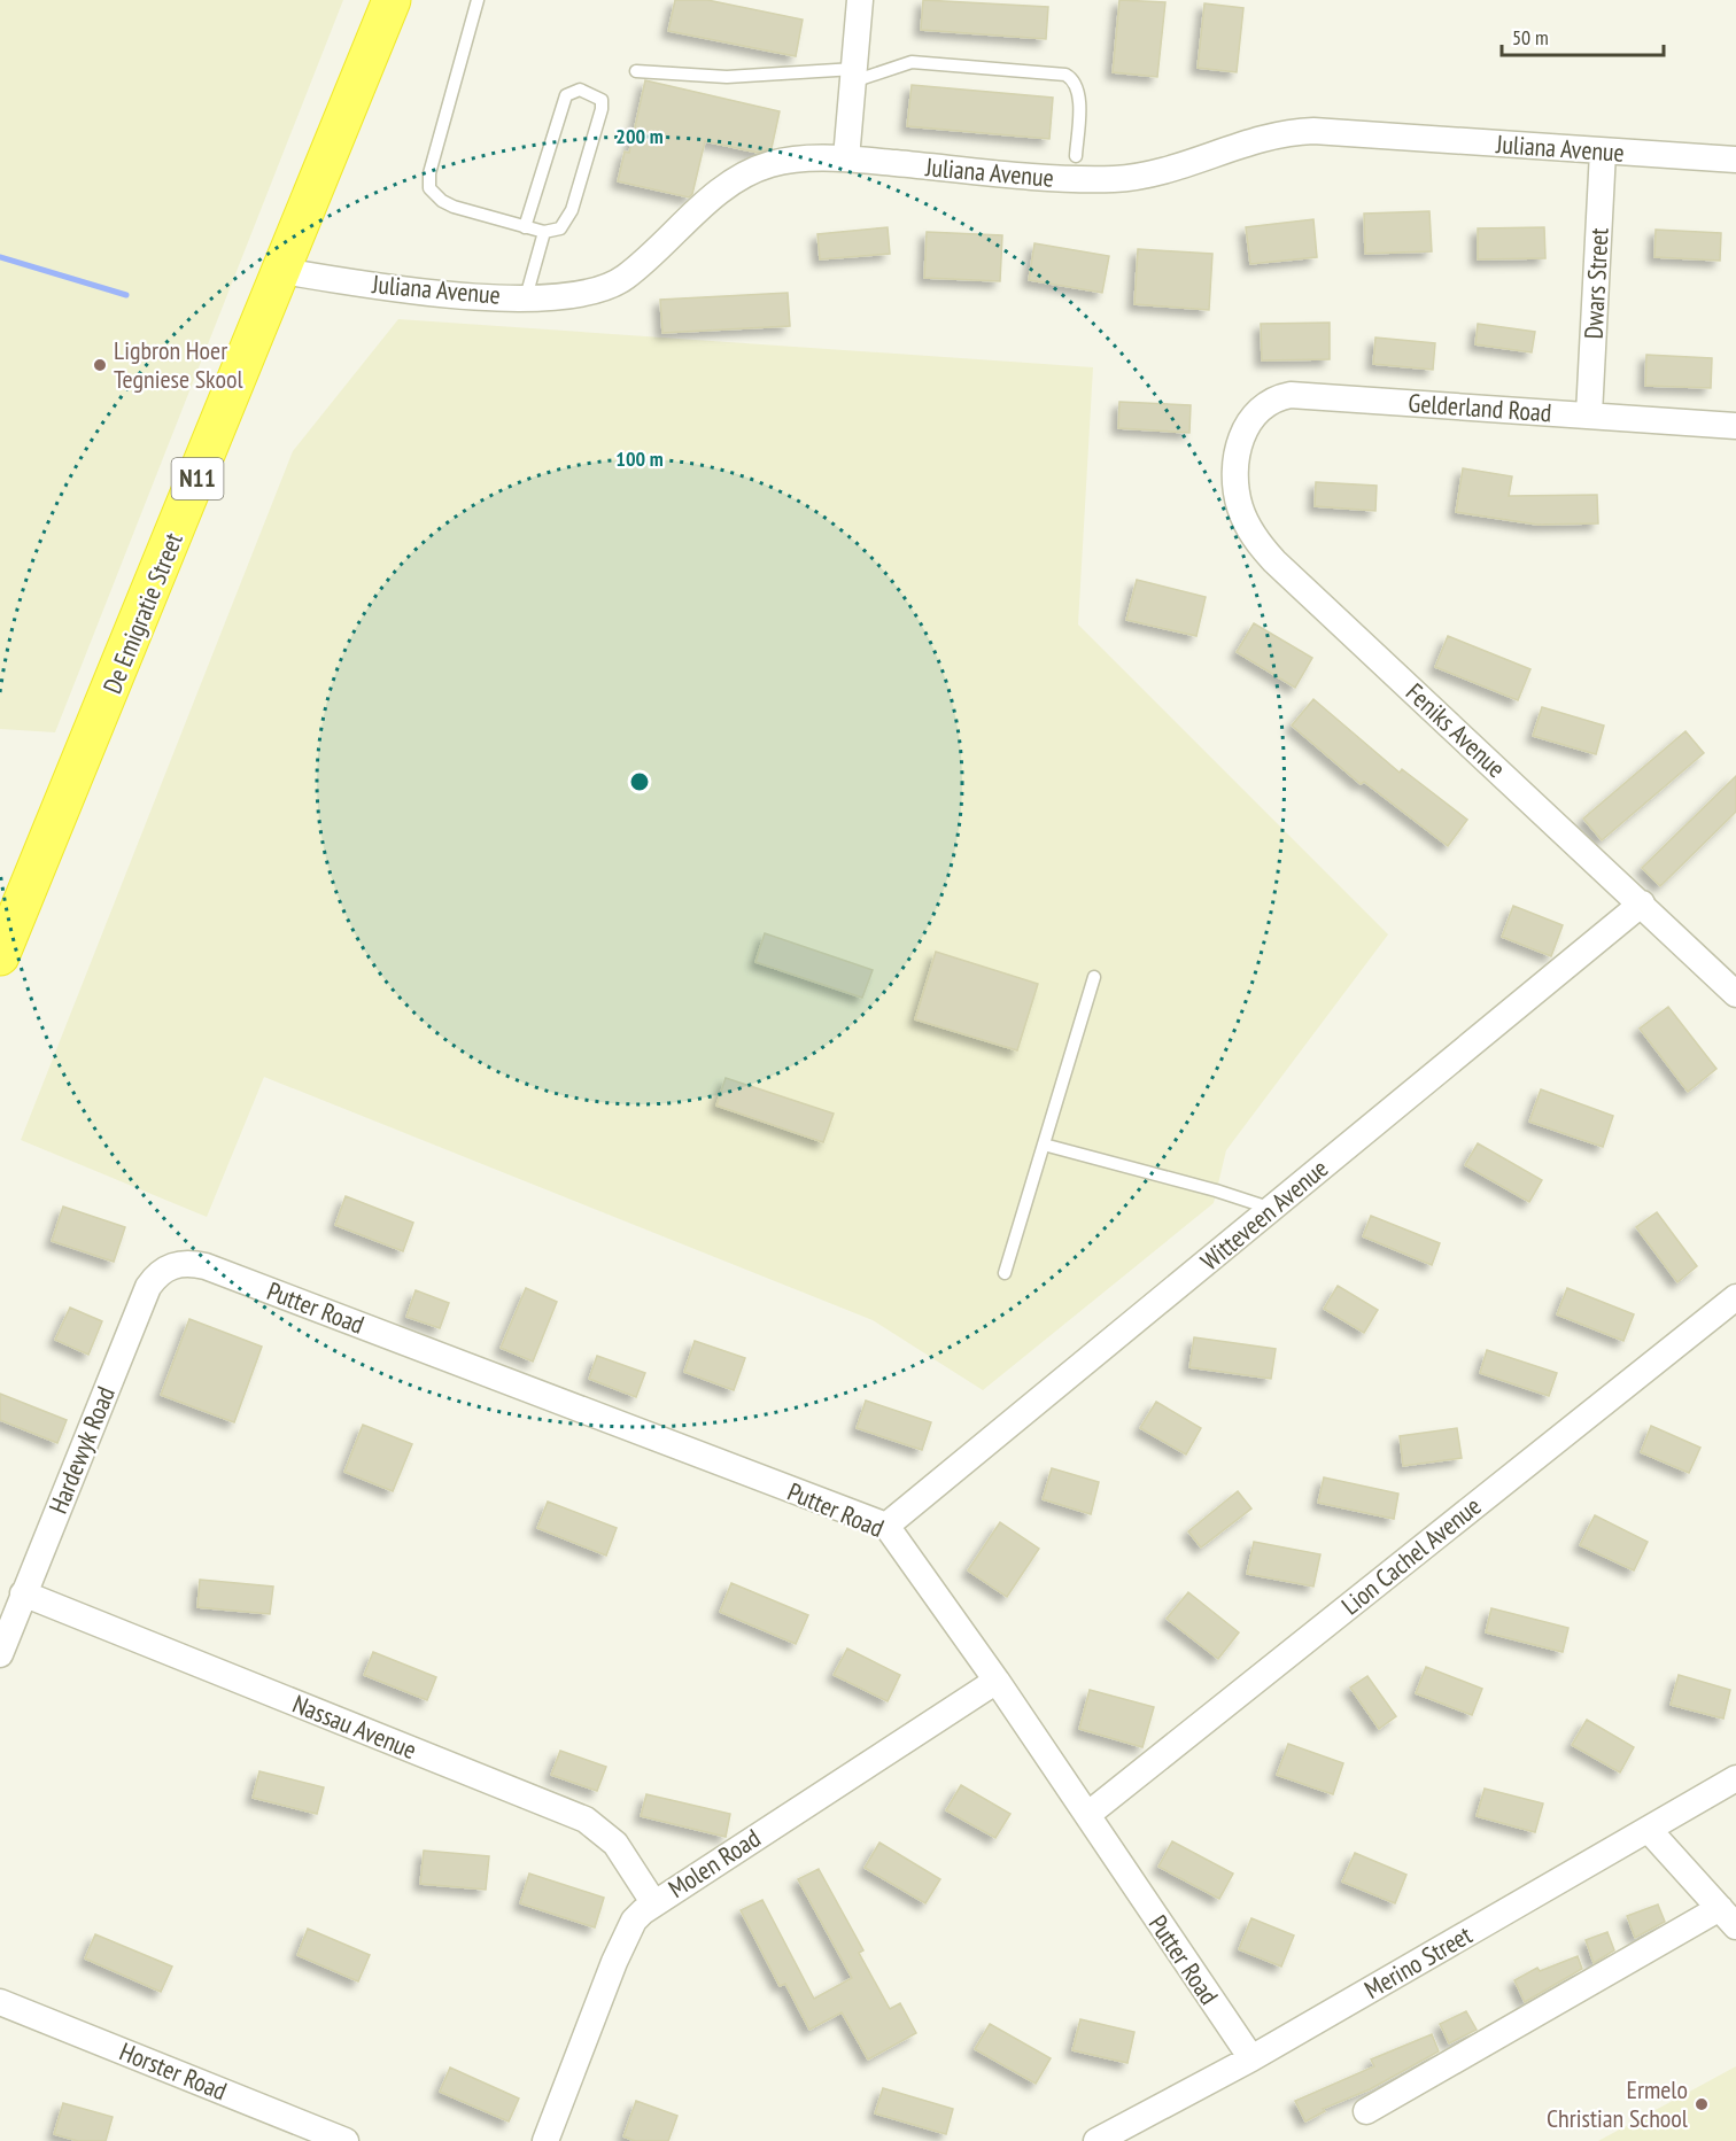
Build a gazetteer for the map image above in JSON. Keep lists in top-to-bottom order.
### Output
{
  "streets": {
    "highway": ["N11", "De Emigratie Street"],
    "street": [
      "Juliana Avenue",
      "Dwars Street",
      "Gelderland Road",
      "Feniks Avenue",
      "Witteveen Avenue",
      "Putter Road",
      "Hardewyk Road",
      "Lion Cachel Avenue",
      "Nassau Avenue",
      "Molen Road",
      "Merino Street",
      "Horster Road"
    ]
  },
  "crossings": [
    ["Juliana Avenue", "Dwars Street"],
    ["Juliana Avenue", "De Emigratie Street"],
    ["Dwars Street", "Gelderland Road"],
    ["Gelderland Road", "Feniks Avenue"],
    ["Feniks Avenue", "Witteveen Avenue"],
    ["Witteveen Avenue", "Putter Road"],
    ["Putter Road", "Hardewyk Road"],
    ["Putter Road", "Lion Cachel Avenue"],
    ["Putter Road", "Molen Road"],
    ["Putter Road", "Merino Street"],
    ["Hardewyk Road", "Nassau Avenue"],
    ["Nassau Avenue", "Molen Road"]
  ],
  "places": ["Ligbron Hoer Tegniese Skool", "Ermelo Christian School"],
  "scale_bar": "50 m",
  "rings": ["200 m", "100 m"]
}
